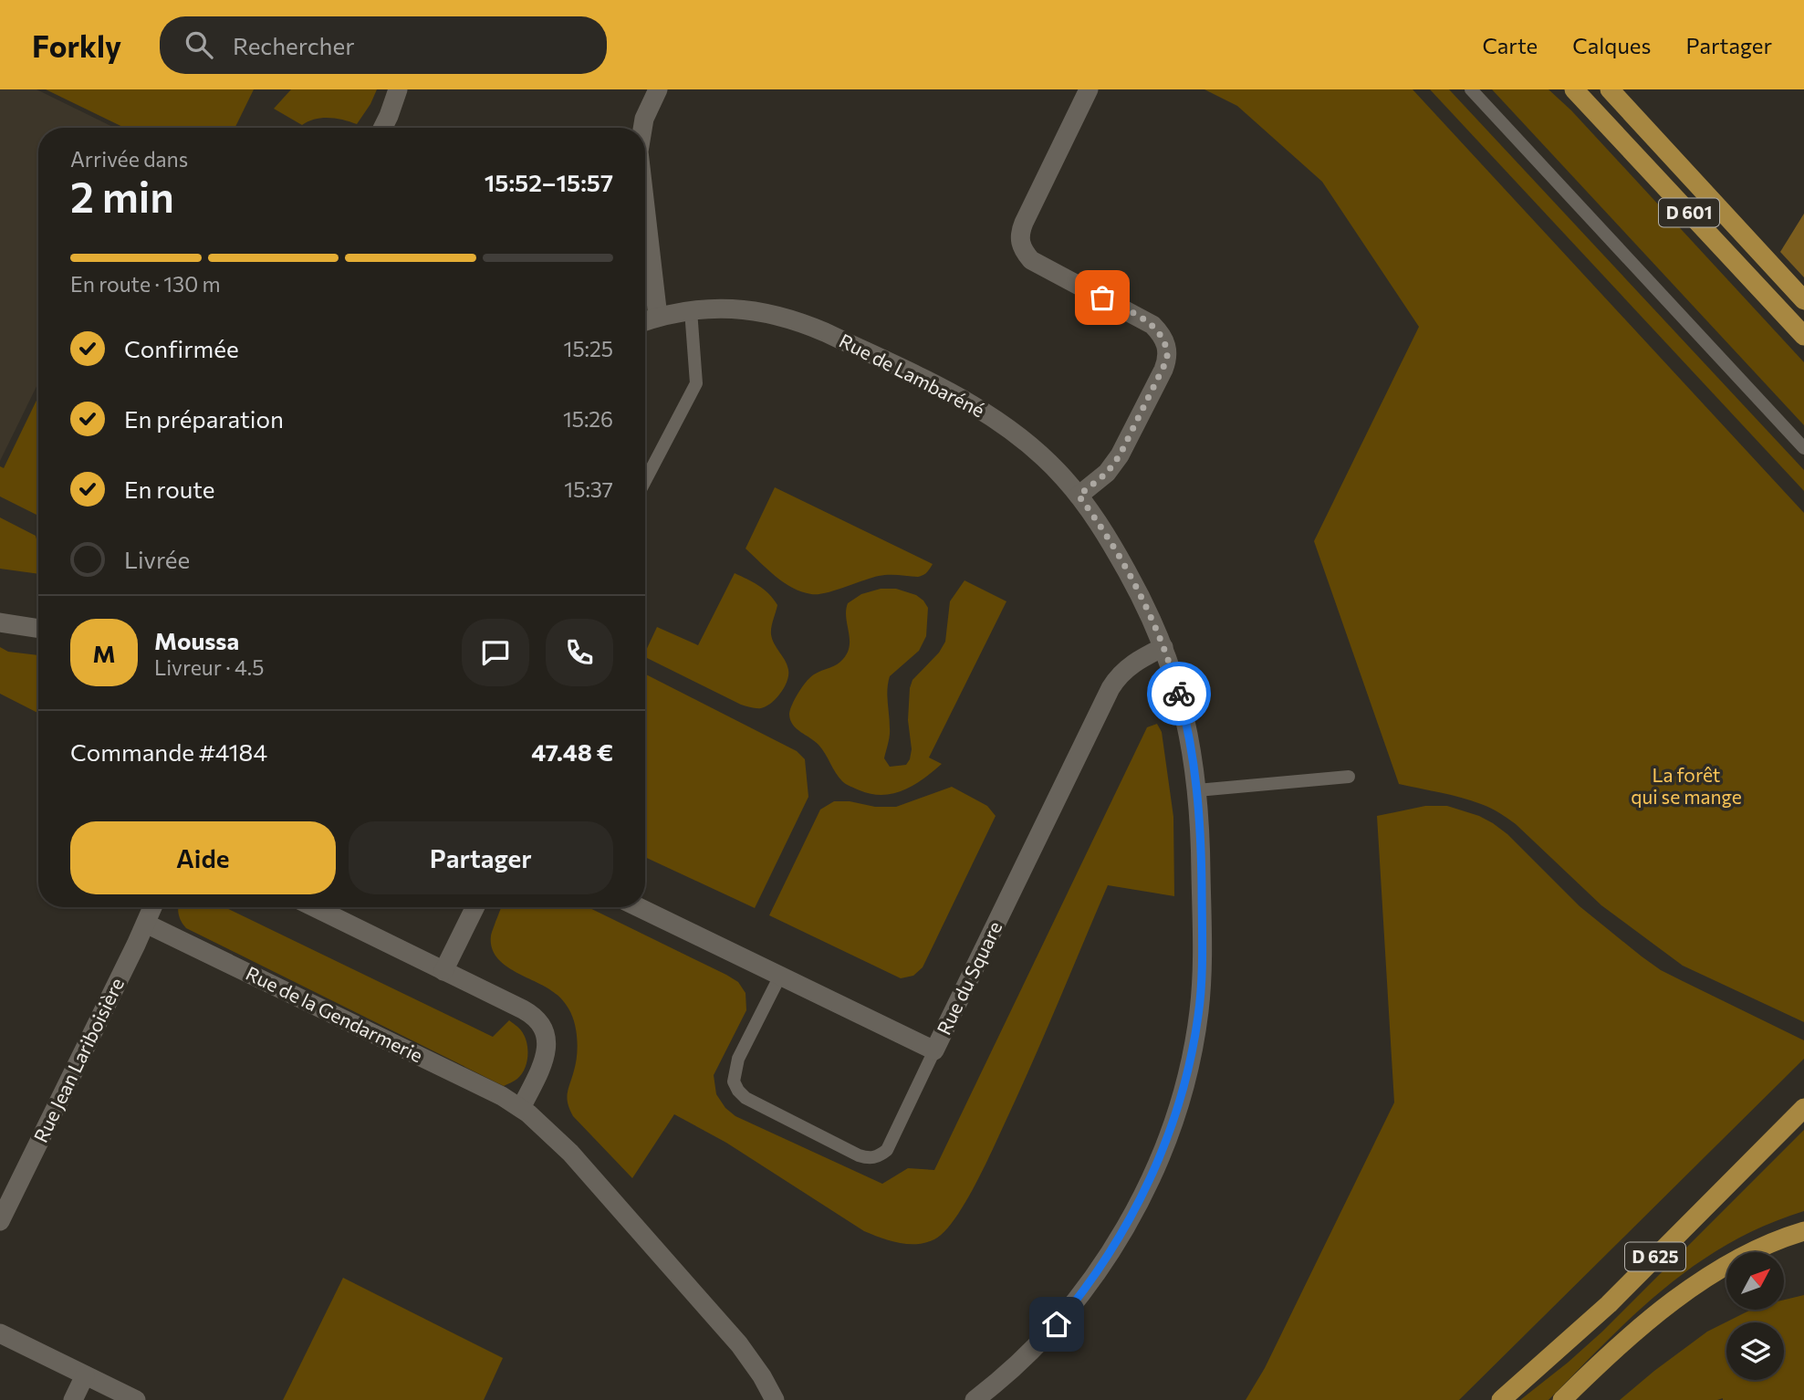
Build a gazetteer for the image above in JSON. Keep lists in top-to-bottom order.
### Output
{
  "streets": {
    "main road": ["D 601", "D 625"],
    "street": [
      "Rue de Lambaréné",
      "Rue du Square",
      "Rue de la Gendarmerie",
      "Rue Jean Lariboisière"
    ]
  },
  "crossings": [
    ["Rue de Lambaréné", "Rue du Square"],
    ["Rue de la Gendarmerie", "Rue Jean Lariboisière"]
  ],
  "parks": ["La forêt qui se mange"],
  "north": "top right",
  "page": {
    "header": "Forkly",
    "search": "Rechercher",
    "nav": ["Carte", "Calques", "Partager"],
    "heading": ["2 min", "Arrivée dans", "15:52–15:57"],
    "panel": [
      "Moussa",
      "Livreur · 4.5",
      "Commande #4184",
      "47.48 €"
    ],
    "bar": "En route · 130 m",
    "list": [
      ["Confirmée", "15:25"],
      ["En préparation", "15:26"],
      ["En route", "15:37"],
      "Livrée"
    ],
    "round": "M",
    "buttons": ["Aide", "Partager"]
  }
}
